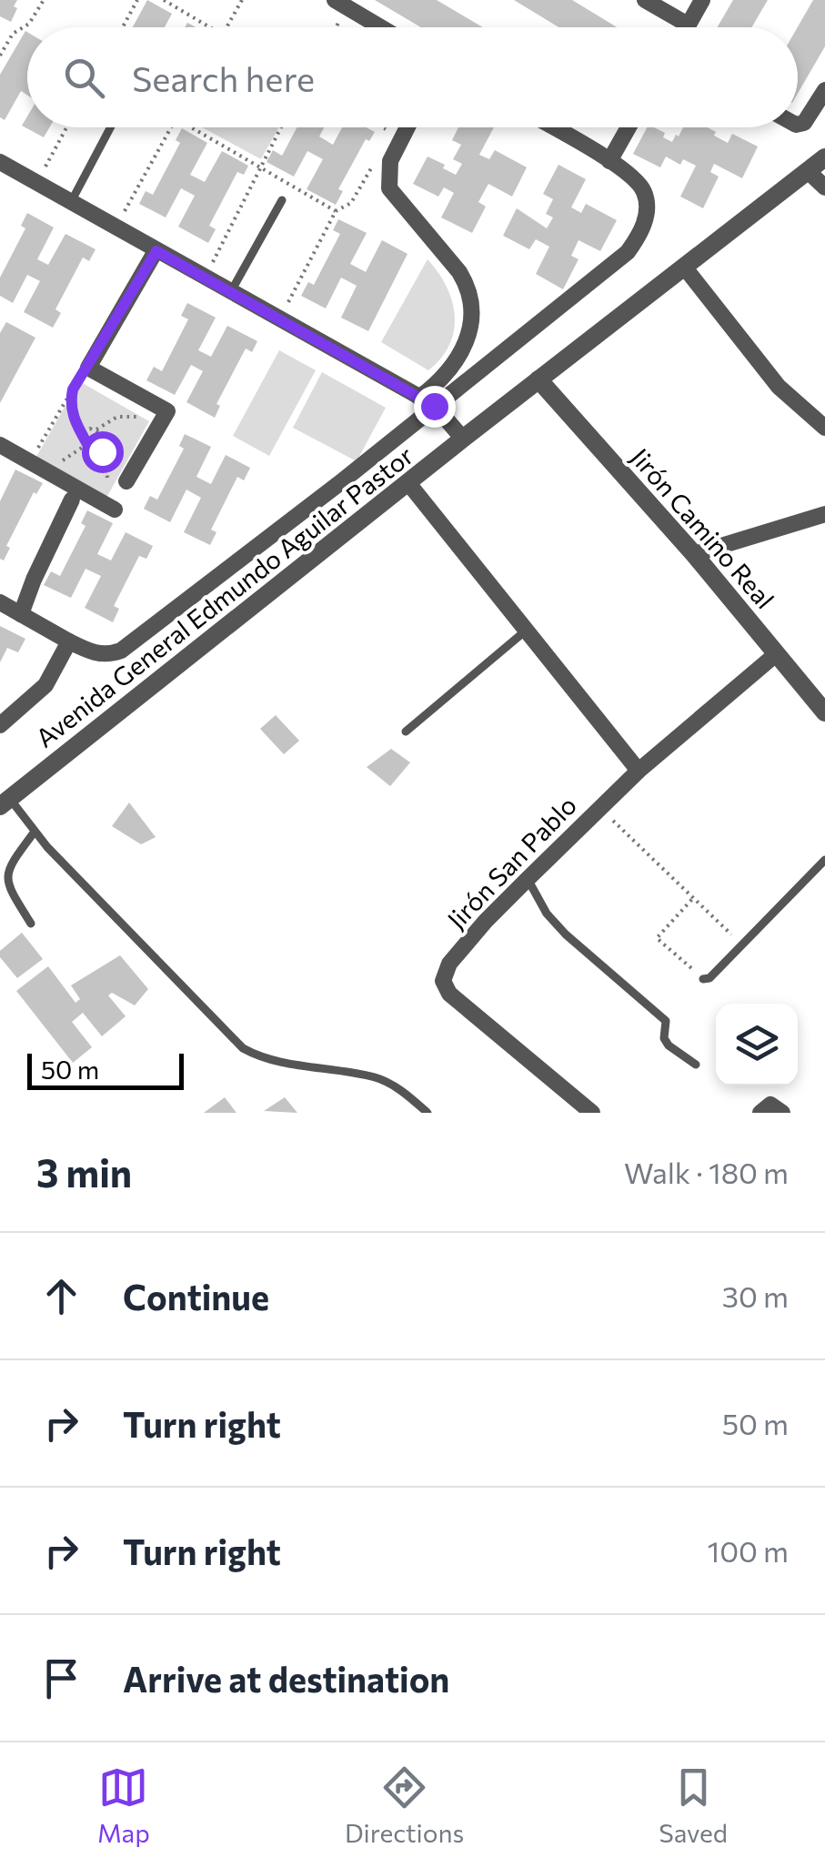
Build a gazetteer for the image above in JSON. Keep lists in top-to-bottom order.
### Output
{
  "streets": {
    "street": ["Jirón Camino Real", "Avenida General Edmundo Aguilar Pastor", "Jirón San Pablo"]
  },
  "crossings": [
    ["Jirón Camino Real", "Avenida General Edmundo Aguilar Pastor"],
    ["Jirón Camino Real", "Jirón San Pablo"]
  ],
  "scale_bar": "50 m",
  "page": {
    "search": "Search here",
    "scale": "50 m",
    "heading": ["3 min", "Walk · 180 m"],
    "list": [
      ["Continue", "30 m"],
      ["Turn right", "50 m"],
      ["Turn right", "100 m"],
      "Arrive at destination"
    ],
    "nav": ["Map", "Directions", "Saved"]
  }
}
